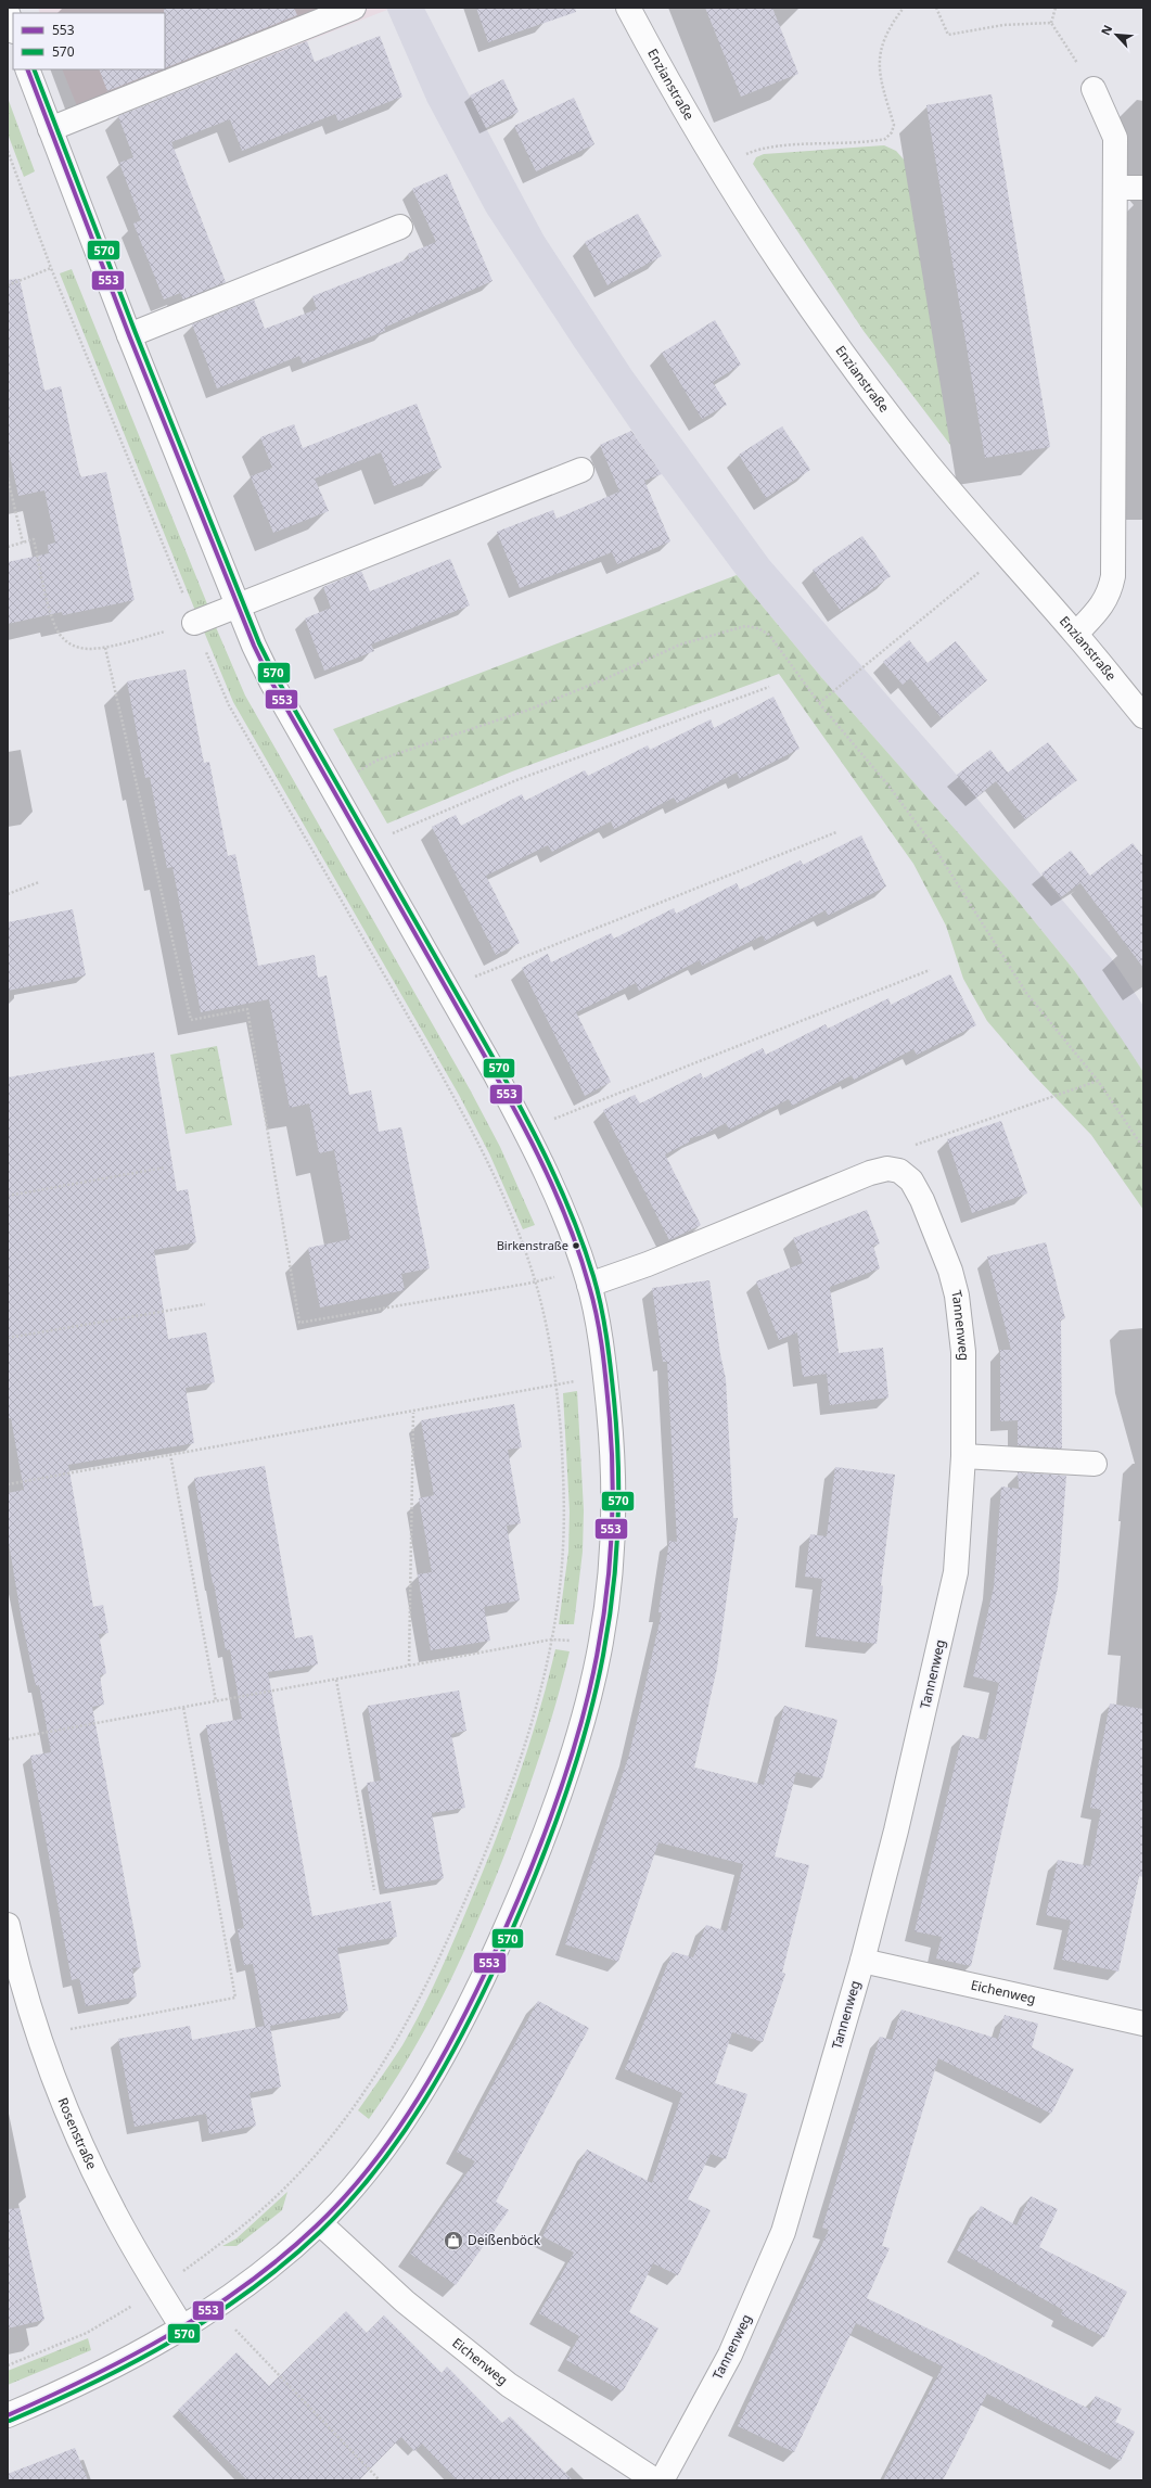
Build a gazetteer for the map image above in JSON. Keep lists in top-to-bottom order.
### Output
{
  "streets": {
    "street": [
      "Enzianstraße",
      "Tannenweg",
      "Eichenweg",
      "Rosenstraße"
    ]
  },
  "crossings": [
    ["Tannenweg", "Eichenweg"]
  ],
  "places": {
    "other": ["Birkenstraße"],
    "shop": ["Deißenböck"]
  },
  "lines": ["transit line 553", "transit line 570"],
  "legend": ["553", "570"],
  "north": "top left"
}
